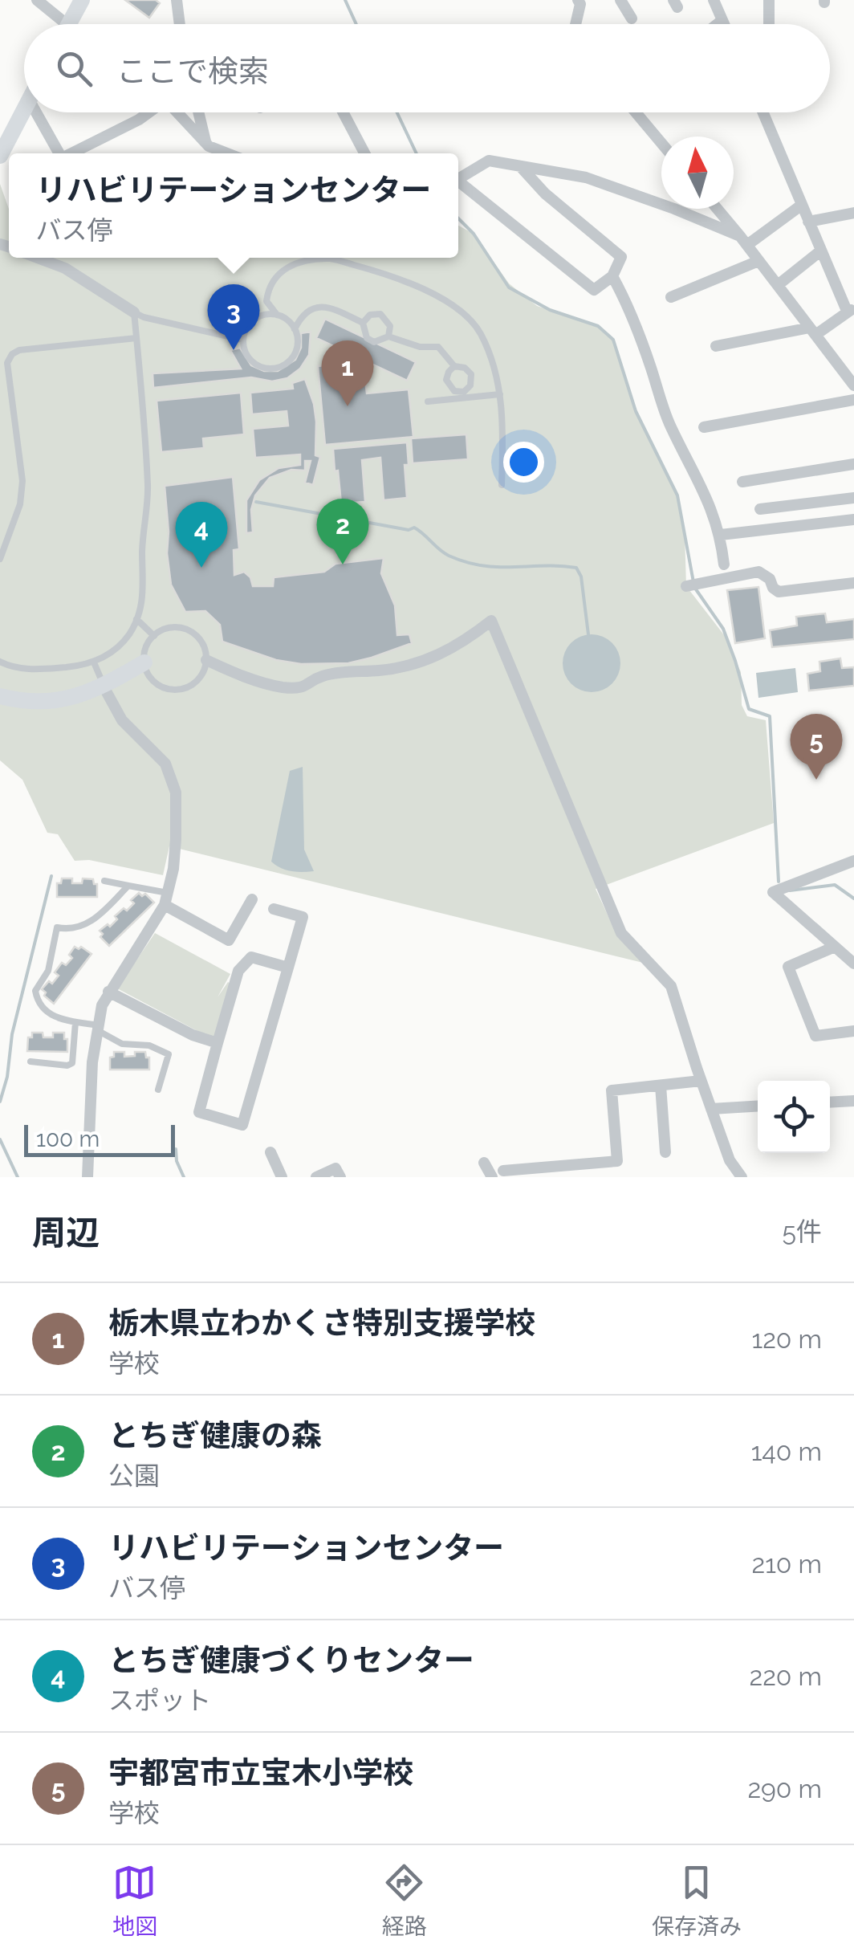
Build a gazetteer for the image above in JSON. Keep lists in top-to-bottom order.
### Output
{
  "scale_bar": "100 m",
  "north": "top",
  "page": {
    "search": "ここで検索",
    "popup": ["リハビリテーションセンター", "バス停"],
    "pins": [
      "3",
      "1",
      "2",
      "4",
      "5"
    ],
    "scale": "100 m",
    "heading": ["周辺", "5件"],
    "list": [
      {
        "mark": "1",
        "name": "栃木県立わかくさ特別支援学校",
        "note": "学校",
        "value": "120 m"
      },
      {
        "mark": "2",
        "name": "とちぎ健康の森",
        "note": "公園",
        "value": "140 m"
      },
      {
        "mark": "3",
        "name": "リハビリテーションセンター",
        "note": "バス停",
        "value": "210 m"
      },
      {
        "mark": "4",
        "name": "とちぎ健康づくりセンター",
        "note": "スポット",
        "value": "220 m"
      },
      {
        "mark": "5",
        "name": "宇都宮市立宝木小学校",
        "note": "学校",
        "value": "290 m"
      }
    ],
    "nav": ["地図", "経路", "保存済み"]
  }
}
